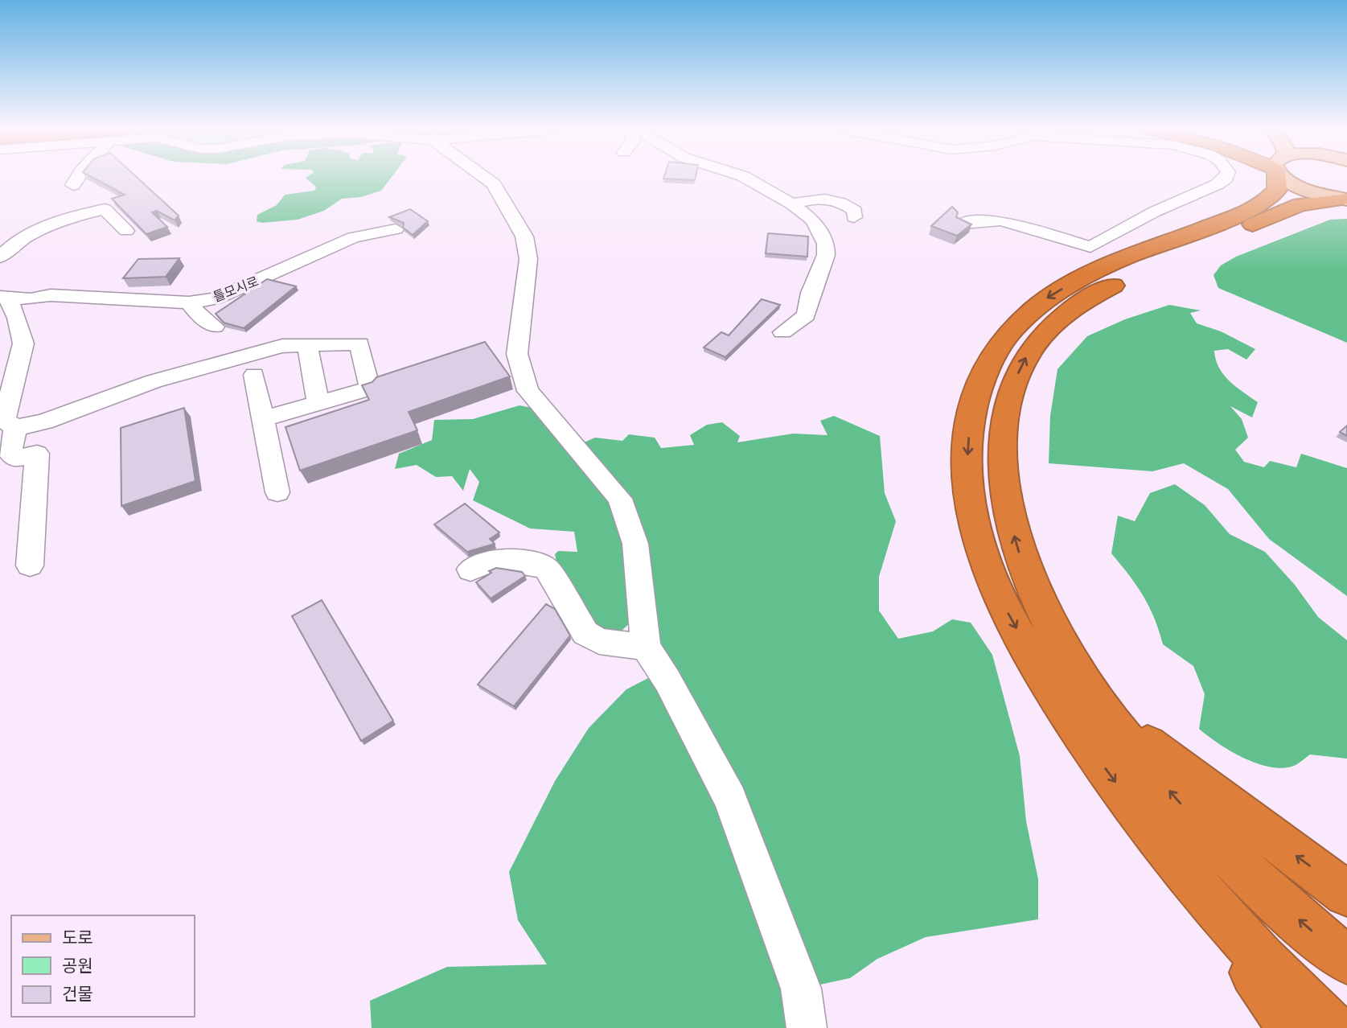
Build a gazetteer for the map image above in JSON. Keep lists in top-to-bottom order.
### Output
{
  "streets": {
    "street": ["틀모시로"]
  },
  "legend": ["도로", "공원", "건물"]
}
